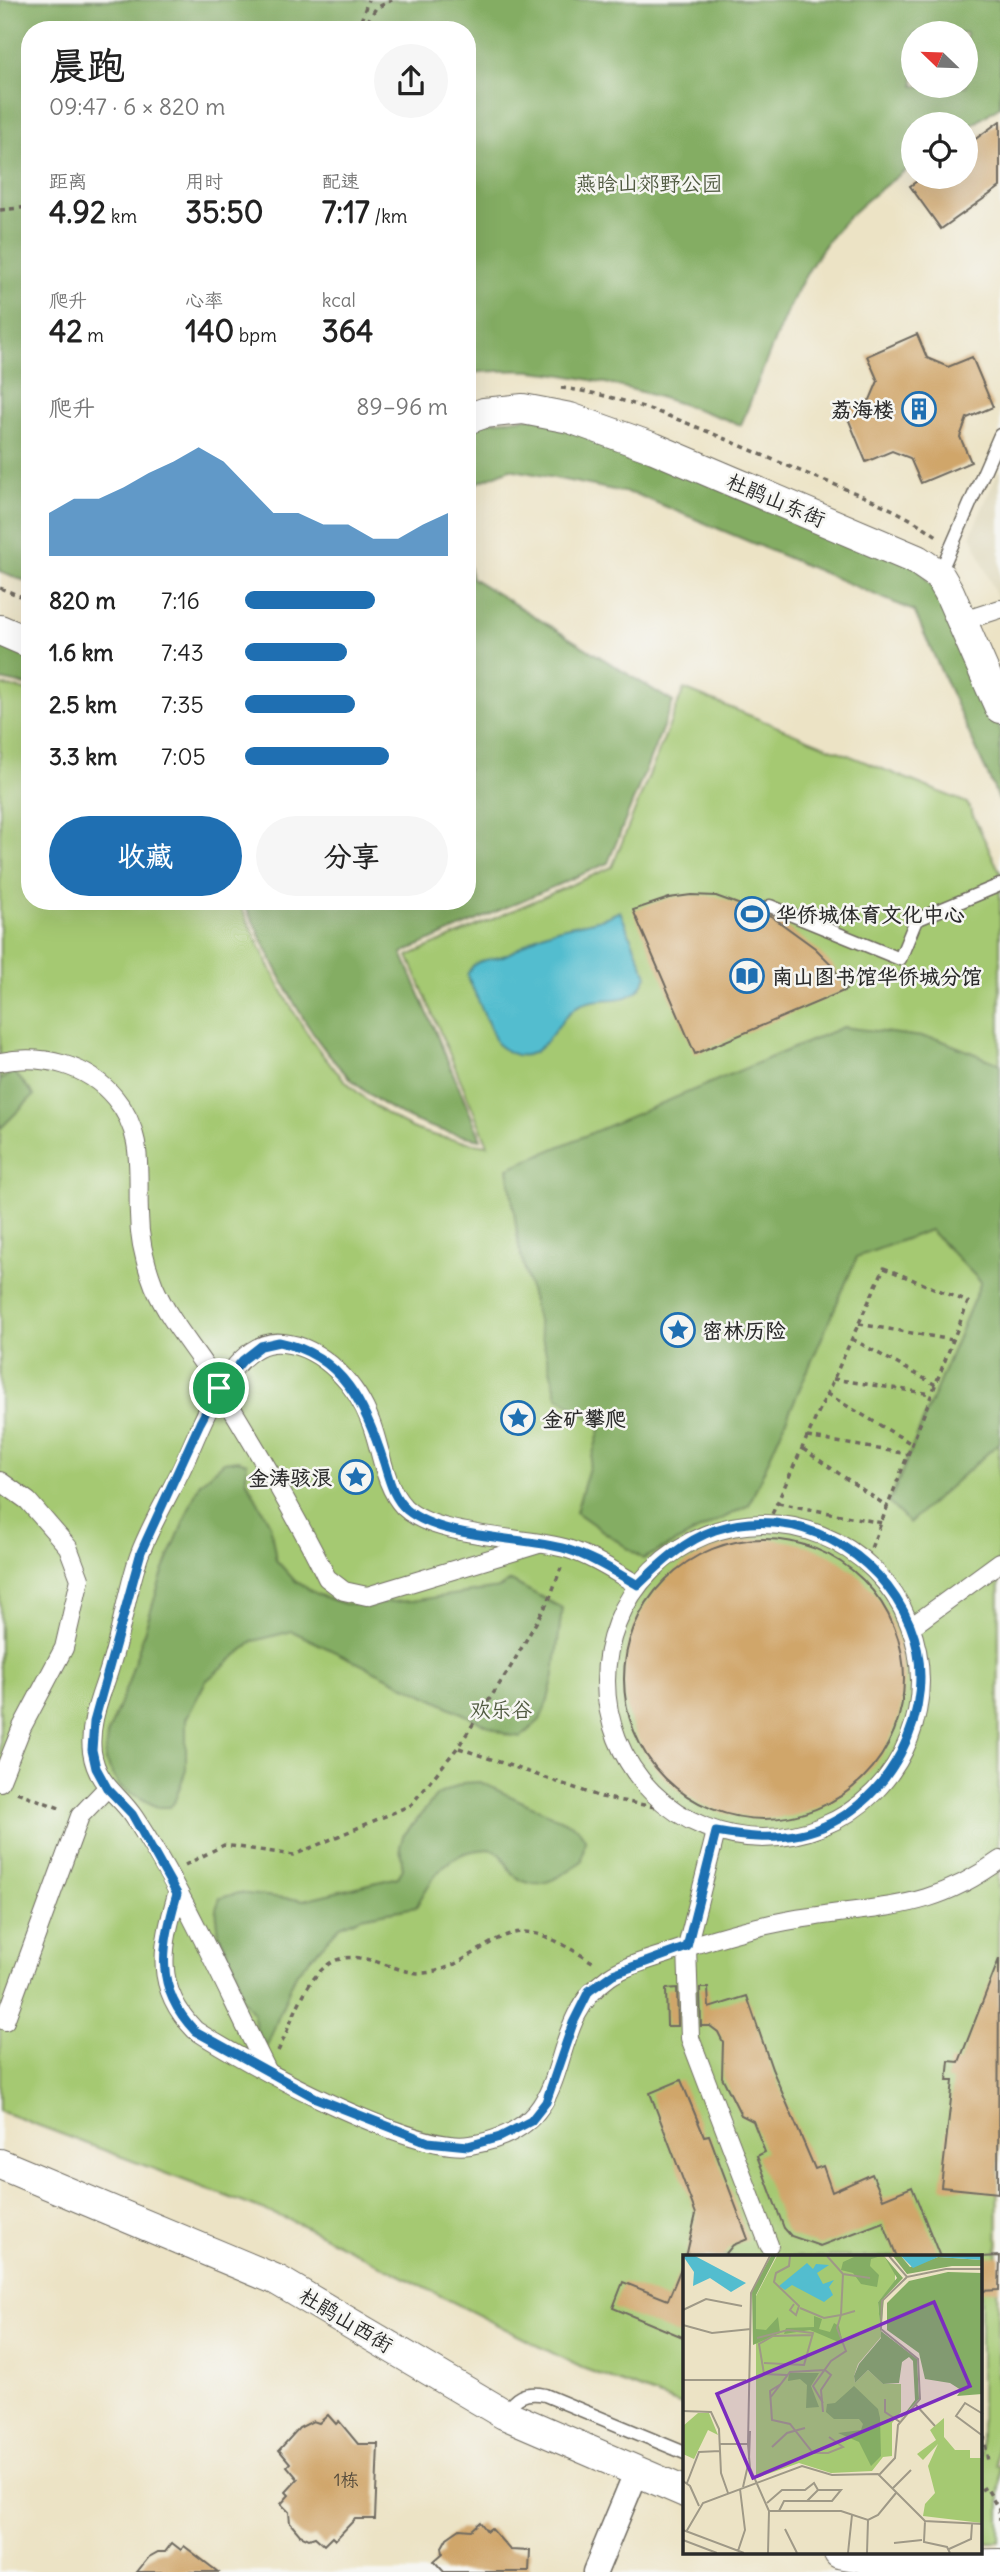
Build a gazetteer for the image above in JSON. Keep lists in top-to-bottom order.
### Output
{
  "streets": {
    "street": ["杜鹃山东街", "杜鹃山西街"]
  },
  "parks": ["燕晗山郊野公园", "欢乐谷"],
  "places": {
    "building": ["荔海楼"],
    "sports": ["华侨城体育文化中心"],
    "library": ["南山图书馆华侨城分馆"],
    "place": ["密林历险", "金矿攀爬", "金涛骇浪"]
  },
  "house_numbers": ["1栋"],
  "north": "top left",
  "page": {
    "heading": ["晨跑", "09:47 · 6 × 820 m"],
    "stats": [
      ["距离", "4.92 km"],
      ["用时", "35:50"],
      ["配速", "7:17 /km"],
      ["爬升", "42 m"],
      ["心率", "140 bpm"],
      ["kcal", "364"]
    ],
    "chart": ["爬升", "89–96 m"],
    "list": [
      {
        "name": "820 m",
        "note": "7:16"
      },
      {
        "name": "1.6 km",
        "note": "7:43"
      },
      {
        "name": "2.5 km",
        "note": "7:35"
      },
      {
        "name": "3.3 km",
        "note": "7:05"
      }
    ],
    "buttons": ["收藏", "分享"]
  }
}
